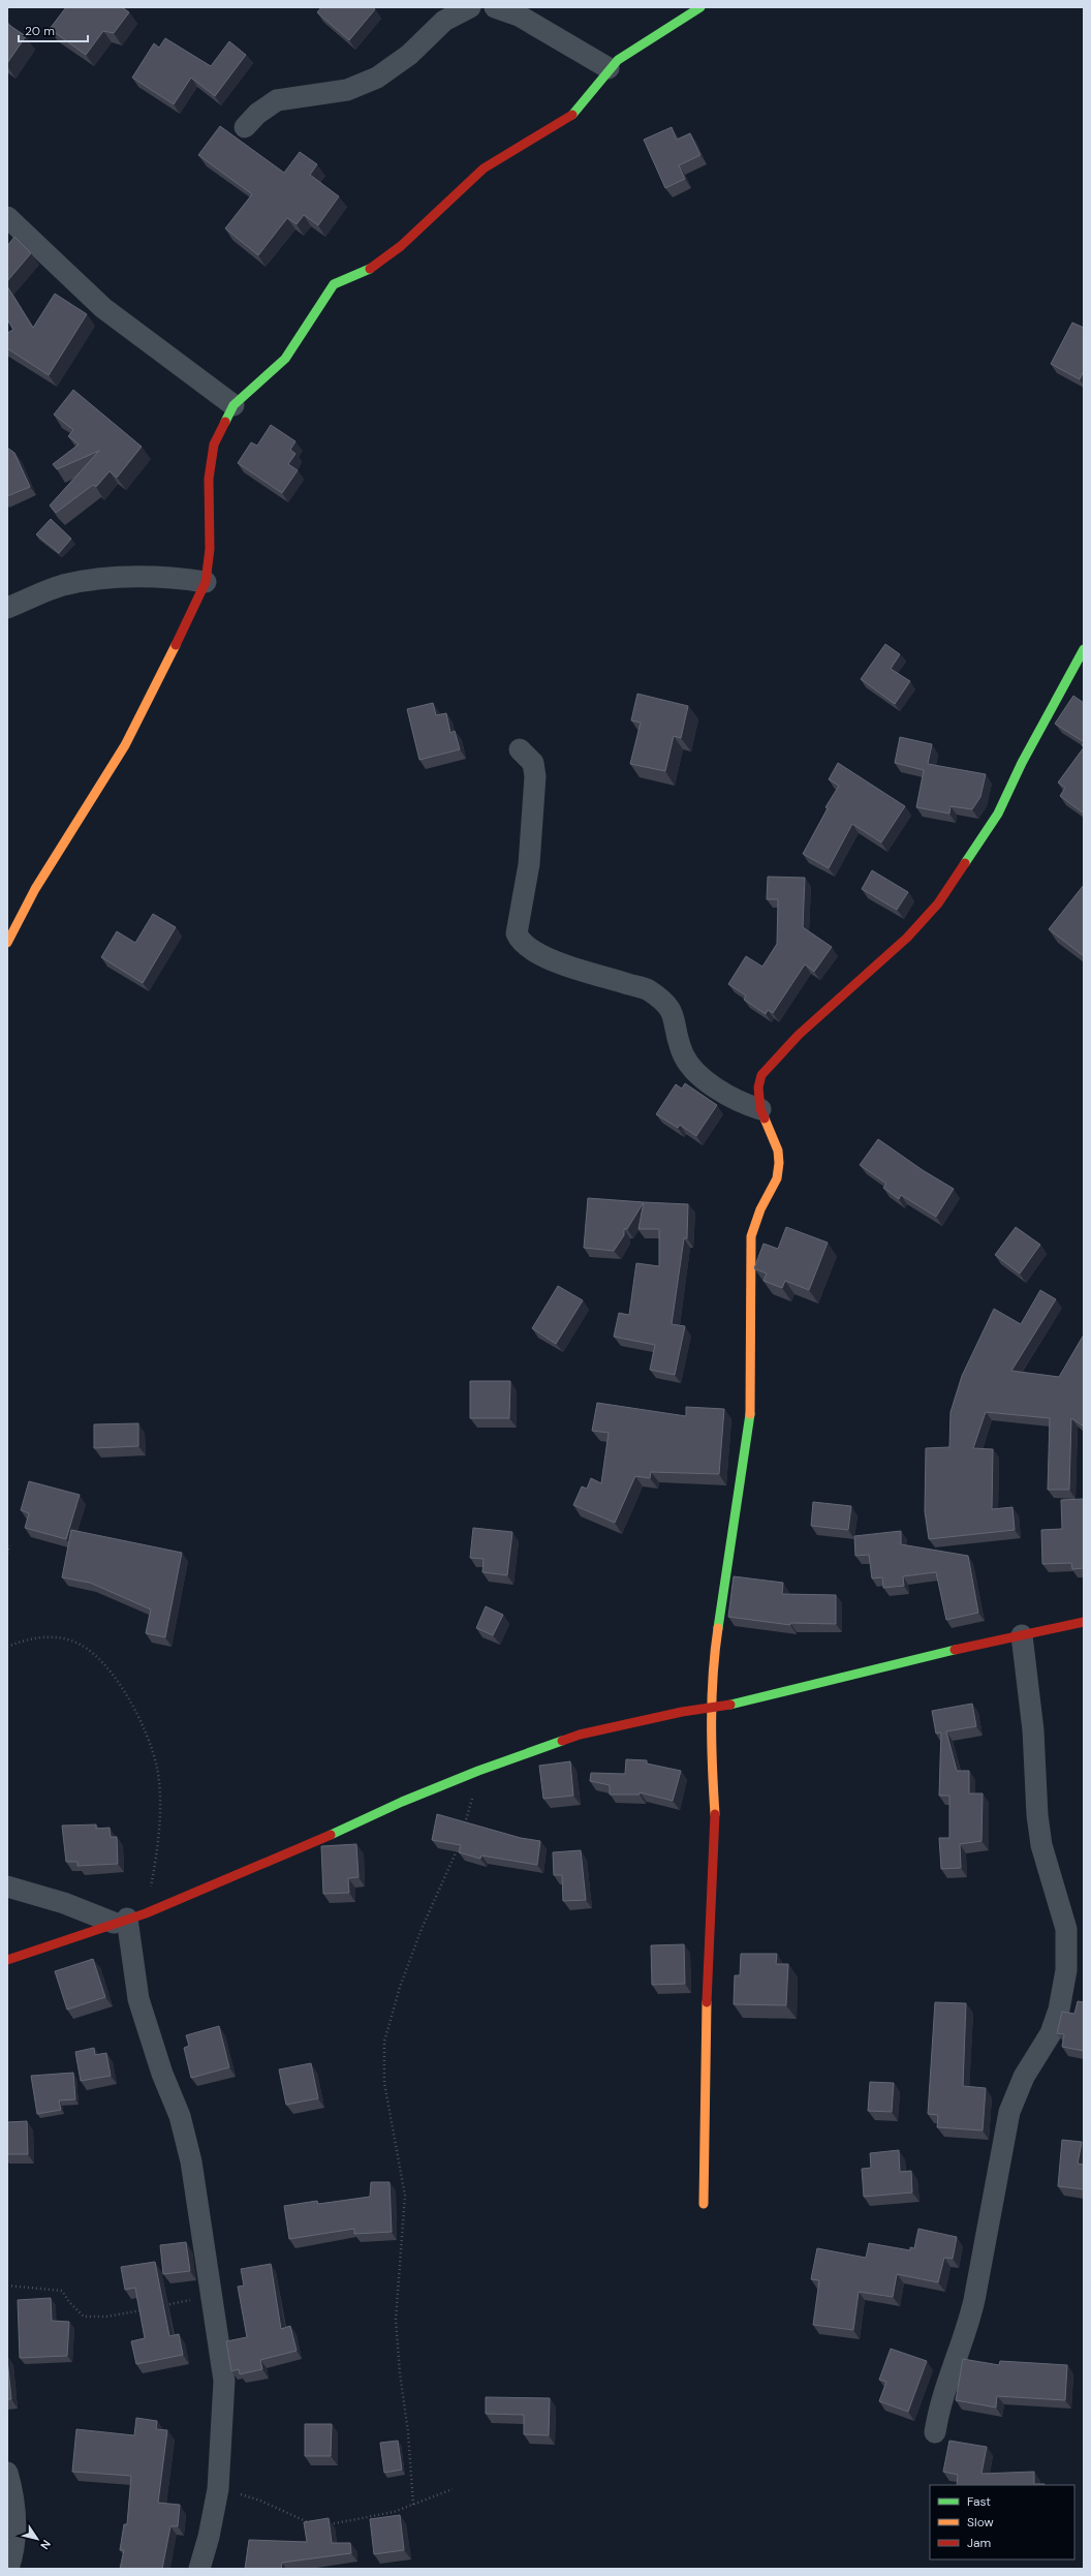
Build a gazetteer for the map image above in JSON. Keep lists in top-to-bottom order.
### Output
{
  "legend": ["Fast", "Slow", "Jam"],
  "scale_bar": "20 m",
  "north": "bottom right"
}
